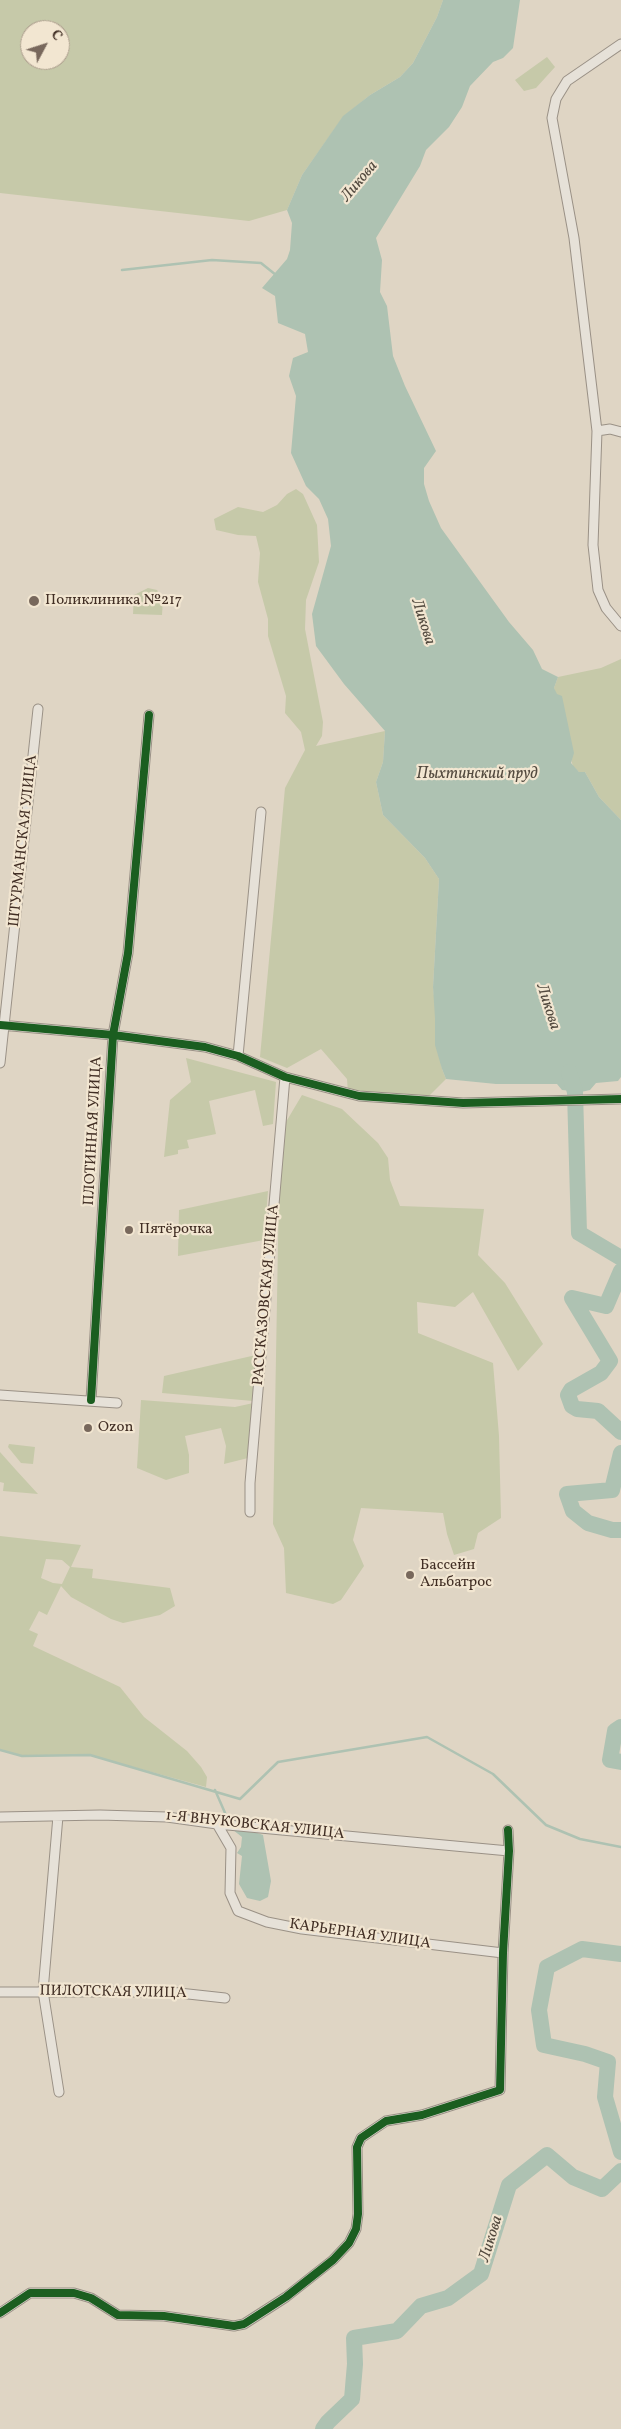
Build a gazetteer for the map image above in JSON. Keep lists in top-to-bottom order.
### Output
{
  "streets": {
    "street": [
      "ШТУРМАНСКАЯ УЛИЦА",
      "ПЛОТИННАЯ УЛИЦА",
      "РАССКАЗОВСКАЯ УЛИЦА",
      "1-Я ВНУКОВСКАЯ УЛИЦА",
      "КАРЬЕРНАЯ УЛИЦА",
      "ПИЛОТСКАЯ УЛИЦА"
    ]
  },
  "crossings": [
    ["1-Я ВНУКОВСКАЯ УЛИЦА", "КАРЬЕРНАЯ УЛИЦА"]
  ],
  "water": ["Ликова", "Пыхтинский пруд"],
  "places": [
    "Поликлиника №217",
    "Пятёрочка",
    "Ozon",
    "Бассейн Альбатрос"
  ],
  "north": "top right"
}
